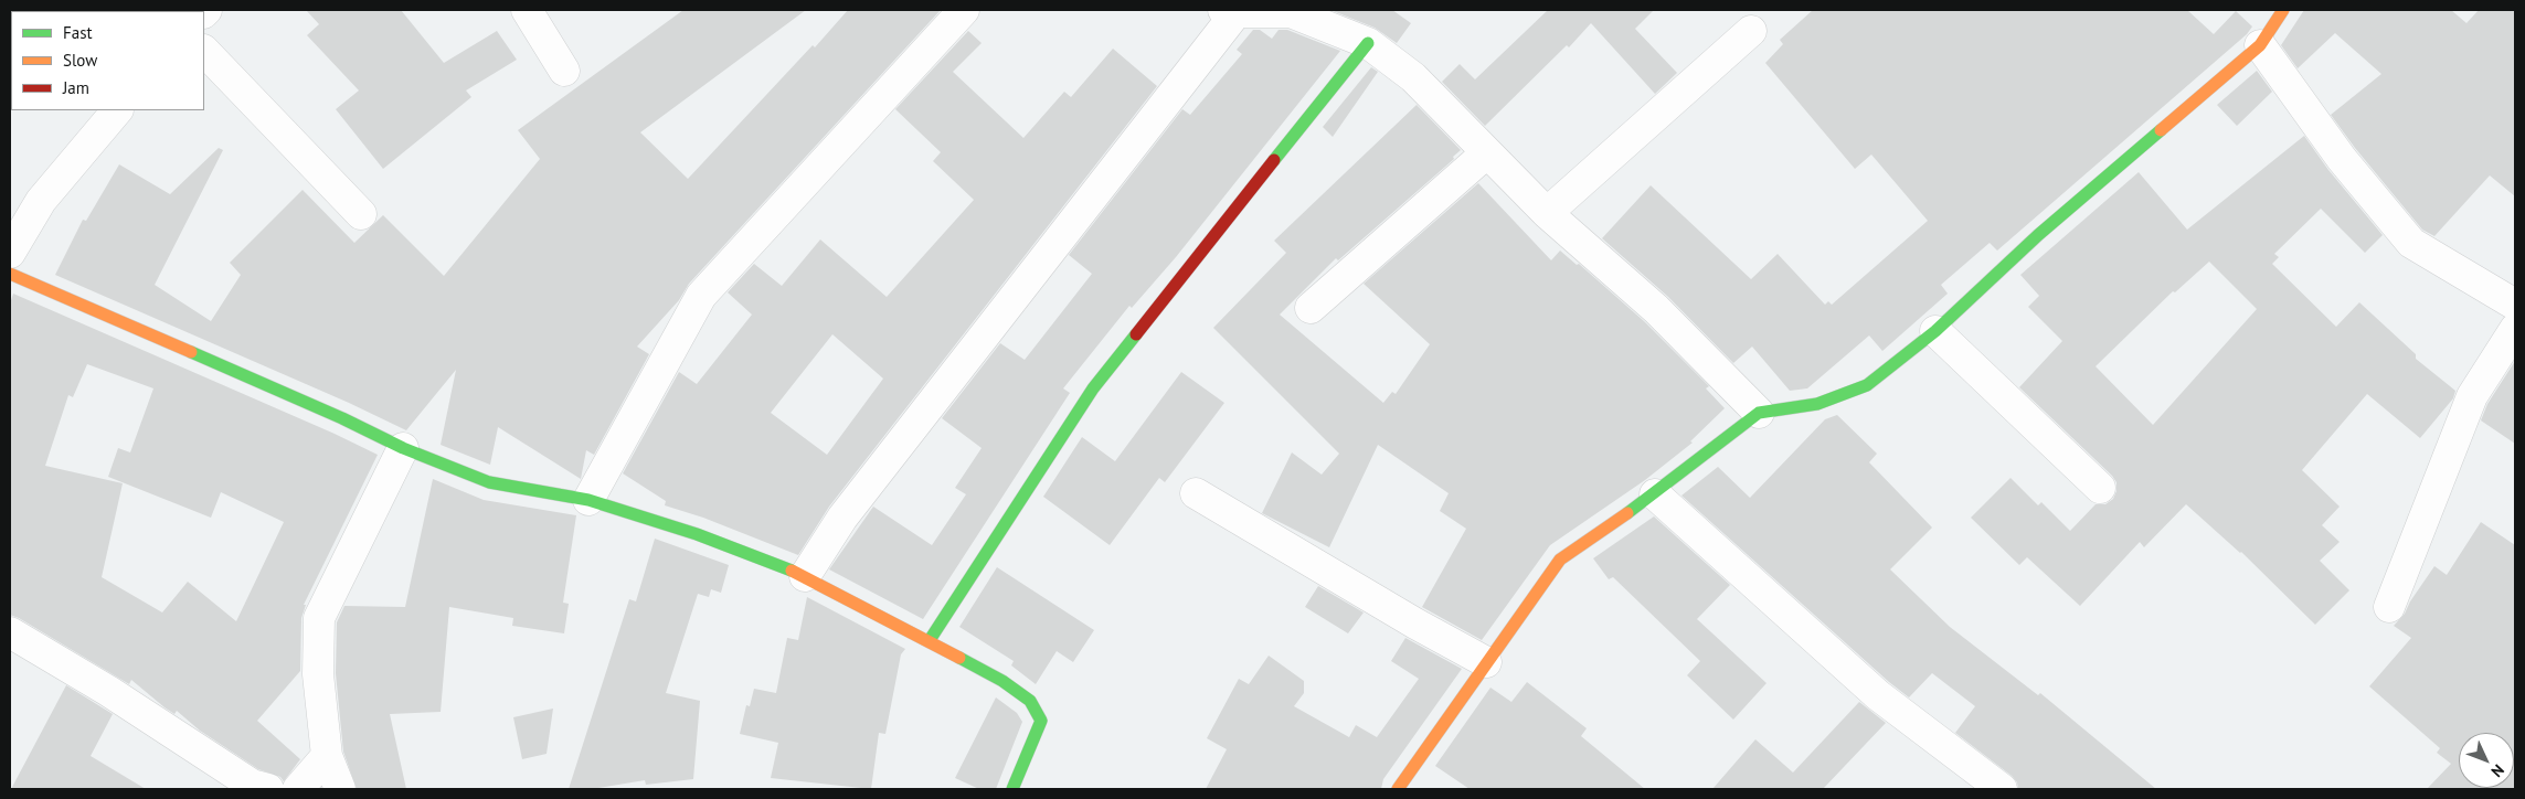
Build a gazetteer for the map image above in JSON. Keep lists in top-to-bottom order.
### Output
{
  "legend": ["Fast", "Slow", "Jam"],
  "north": "bottom right"
}
